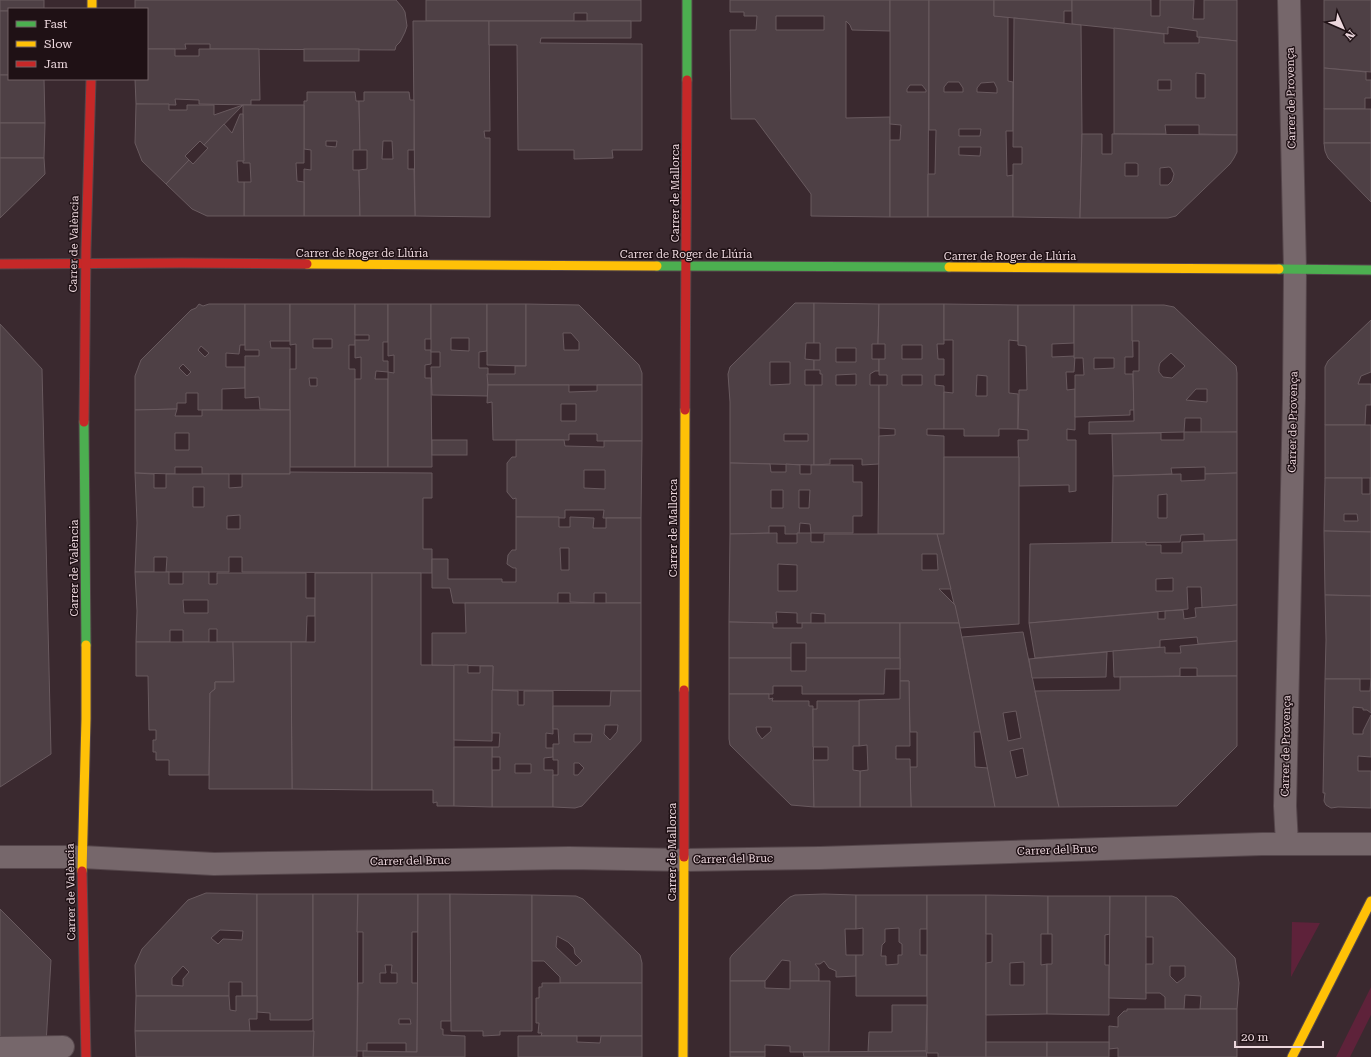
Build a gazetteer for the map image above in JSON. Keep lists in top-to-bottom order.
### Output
{
  "streets": {
    "main road": ["Carrer de Mallorca", "Carrer de València", "Carrer de Roger de Llúria"],
    "street": ["Carrer de Provença", "Carrer del Bruc"]
  },
  "crossings": [
    ["Carrer de Provença", "Carrer de Roger de Llúria"],
    ["Carrer de Provença", "Carrer del Bruc"],
    ["Carrer de Mallorca", "Carrer de Roger de Llúria"],
    ["Carrer de Mallorca", "Carrer del Bruc"],
    ["Carrer de València", "Carrer de Roger de Llúria"],
    ["Carrer de València", "Carrer del Bruc"]
  ],
  "legend": ["Fast", "Slow", "Jam"],
  "scale_bar": "20 m",
  "north": "bottom right"
}
